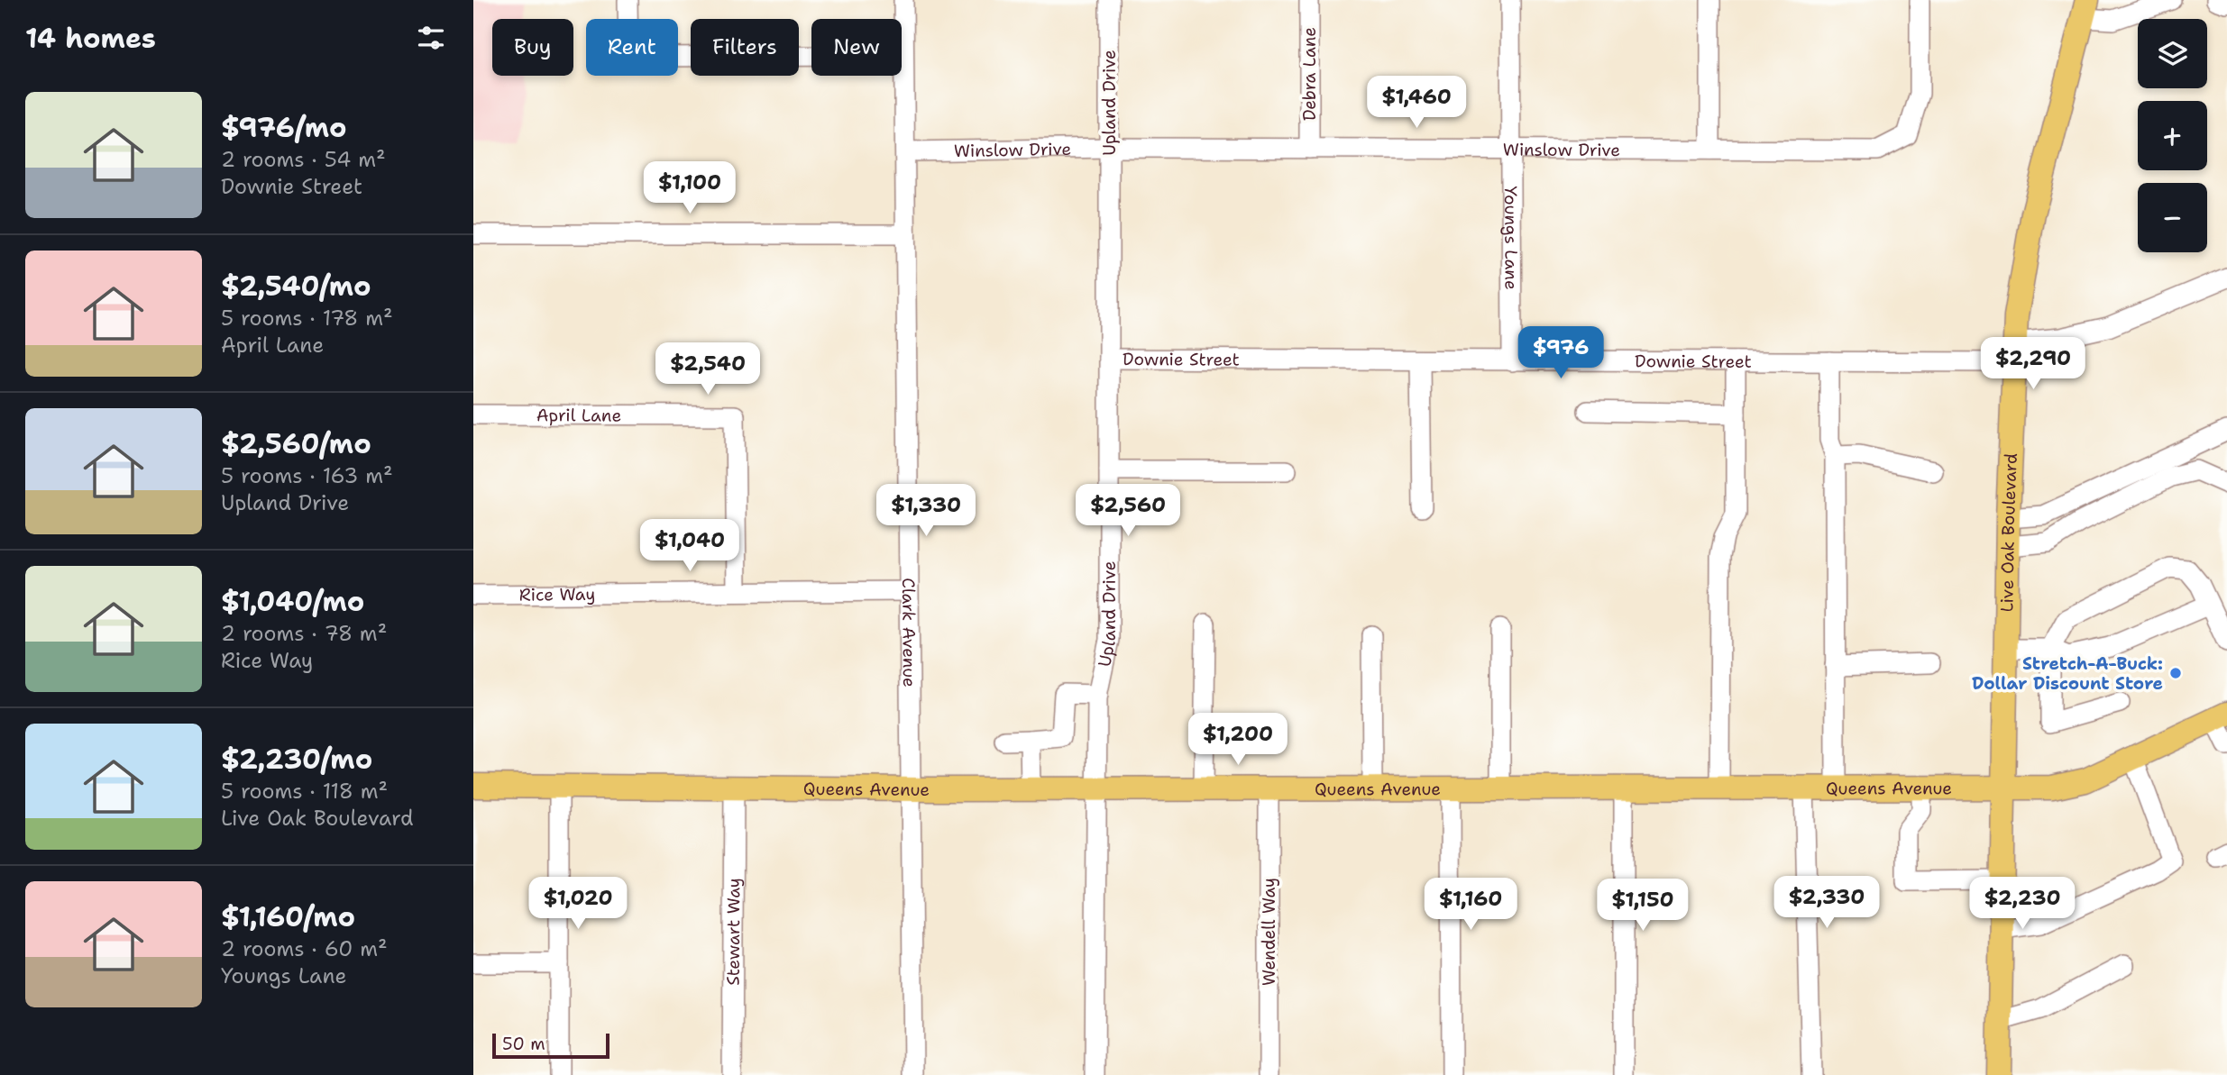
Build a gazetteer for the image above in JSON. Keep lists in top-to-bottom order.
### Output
{
  "streets": {
    "main road": ["Live Oak Boulevard", "Queens Avenue"],
    "street": [
      "Debra Lane",
      "Upland Drive",
      "Winslow Drive",
      "Youngs Lane",
      "Downie Street",
      "April Lane",
      "Rice Way",
      "Clark Avenue",
      "Stewart Way",
      "Wendell Way"
    ]
  },
  "crossings": [
    ["Debra Lane", "Winslow Drive"],
    ["Upland Drive", "Winslow Drive"],
    ["Upland Drive", "Downie Street"],
    ["Upland Drive", "Queens Avenue"],
    ["Winslow Drive", "Youngs Lane"],
    ["Winslow Drive", "Clark Avenue"],
    ["Youngs Lane", "Downie Street"],
    ["Downie Street", "Live Oak Boulevard"],
    ["April Lane", "Rice Way"],
    ["Live Oak Boulevard", "Queens Avenue"],
    ["Rice Way", "Clark Avenue"],
    ["Clark Avenue", "Queens Avenue"],
    ["Queens Avenue", "Stewart Way"],
    ["Queens Avenue", "Wendell Way"]
  ],
  "places": ["Stretch-A-Buck: Dollar Discount Store"],
  "scale_bar": "50 m",
  "page": {
    "heading": "14 homes",
    "map_buttons": ["+", "−"],
    "chip": [
      "Buy",
      "Rent",
      "Filters",
      "New"
    ],
    "list": [
      {
        "name": "$976/mo",
        "note": "2 rooms · 54 m² · Downie Street"
      },
      {
        "name": "$2,540/mo",
        "note": "5 rooms · 178 m² · April Lane"
      },
      {
        "name": "$2,560/mo",
        "note": "5 rooms · 163 m² · Upland Drive"
      },
      {
        "name": "$1,040/mo",
        "note": "2 rooms · 78 m² · Rice Way"
      },
      {
        "name": "$2,230/mo",
        "note": "5 rooms · 118 m² · Live Oak Boulevard"
      },
      {
        "name": "$1,160/mo",
        "note": "2 rooms · 60 m² · Youngs Lane"
      }
    ],
    "price": [
      "$1,460",
      "$1,100",
      "$976",
      "$2,290",
      "$2,540",
      "$1,330",
      "$2,560",
      "$1,040",
      "$1,200",
      "$2,330",
      "$1,020",
      "$2,230",
      "$1,160",
      "$1,150"
    ],
    "scale": "50 m"
  }
}
